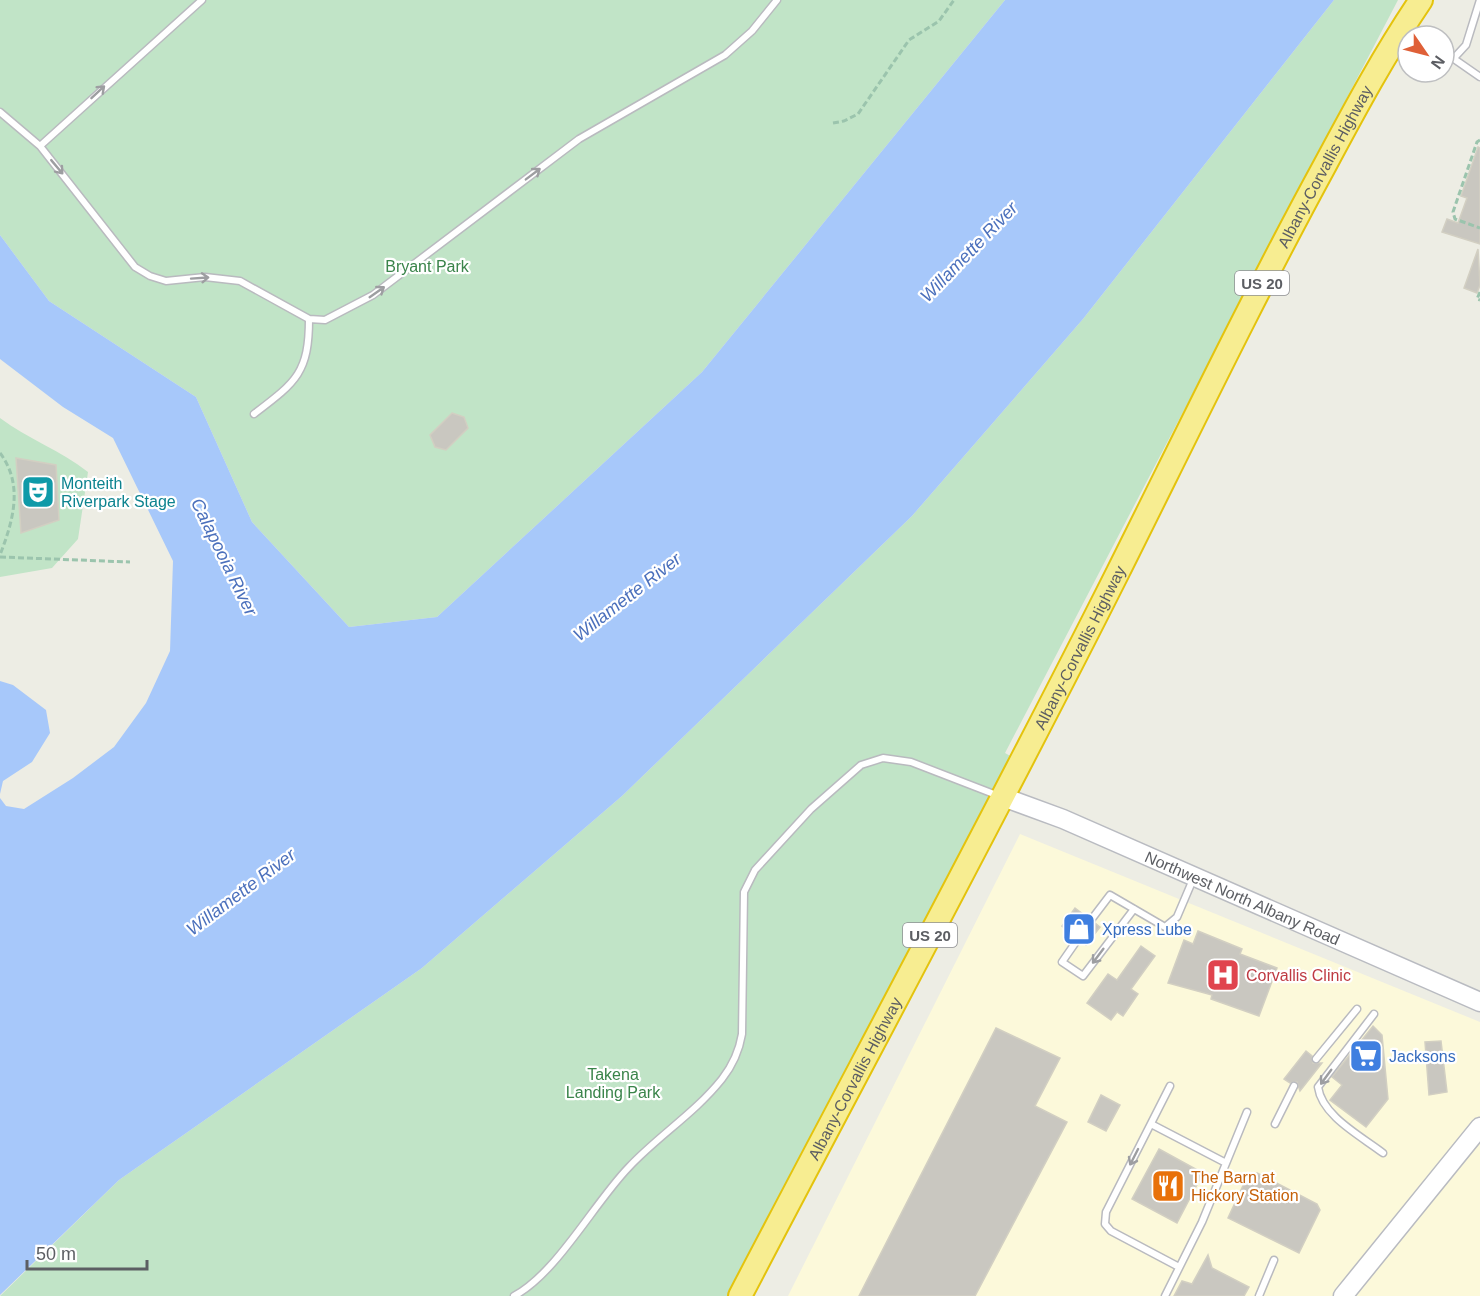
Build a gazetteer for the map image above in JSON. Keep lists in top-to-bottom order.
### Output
{
  "streets": {
    "highway": ["Albany-Corvallis Highway", "US 20"],
    "main road": ["Northwest North Albany Road"]
  },
  "crossings": [
    ["Albany-Corvallis Highway", "Northwest North Albany Road"]
  ],
  "water": ["Willamette River", "Calapooia River"],
  "parks": ["Bryant Park", "Takena Landing Park"],
  "places": {
    "theatre": ["Monteith Riverpark Stage"],
    "shop": ["Xpress Lube"],
    "hospital": ["Corvallis Clinic"],
    "supermarket": ["Jacksons"],
    "restaurant": ["The Barn at Hickory Station"]
  },
  "scale_bar": "50 m",
  "north": "bottom right"
}
